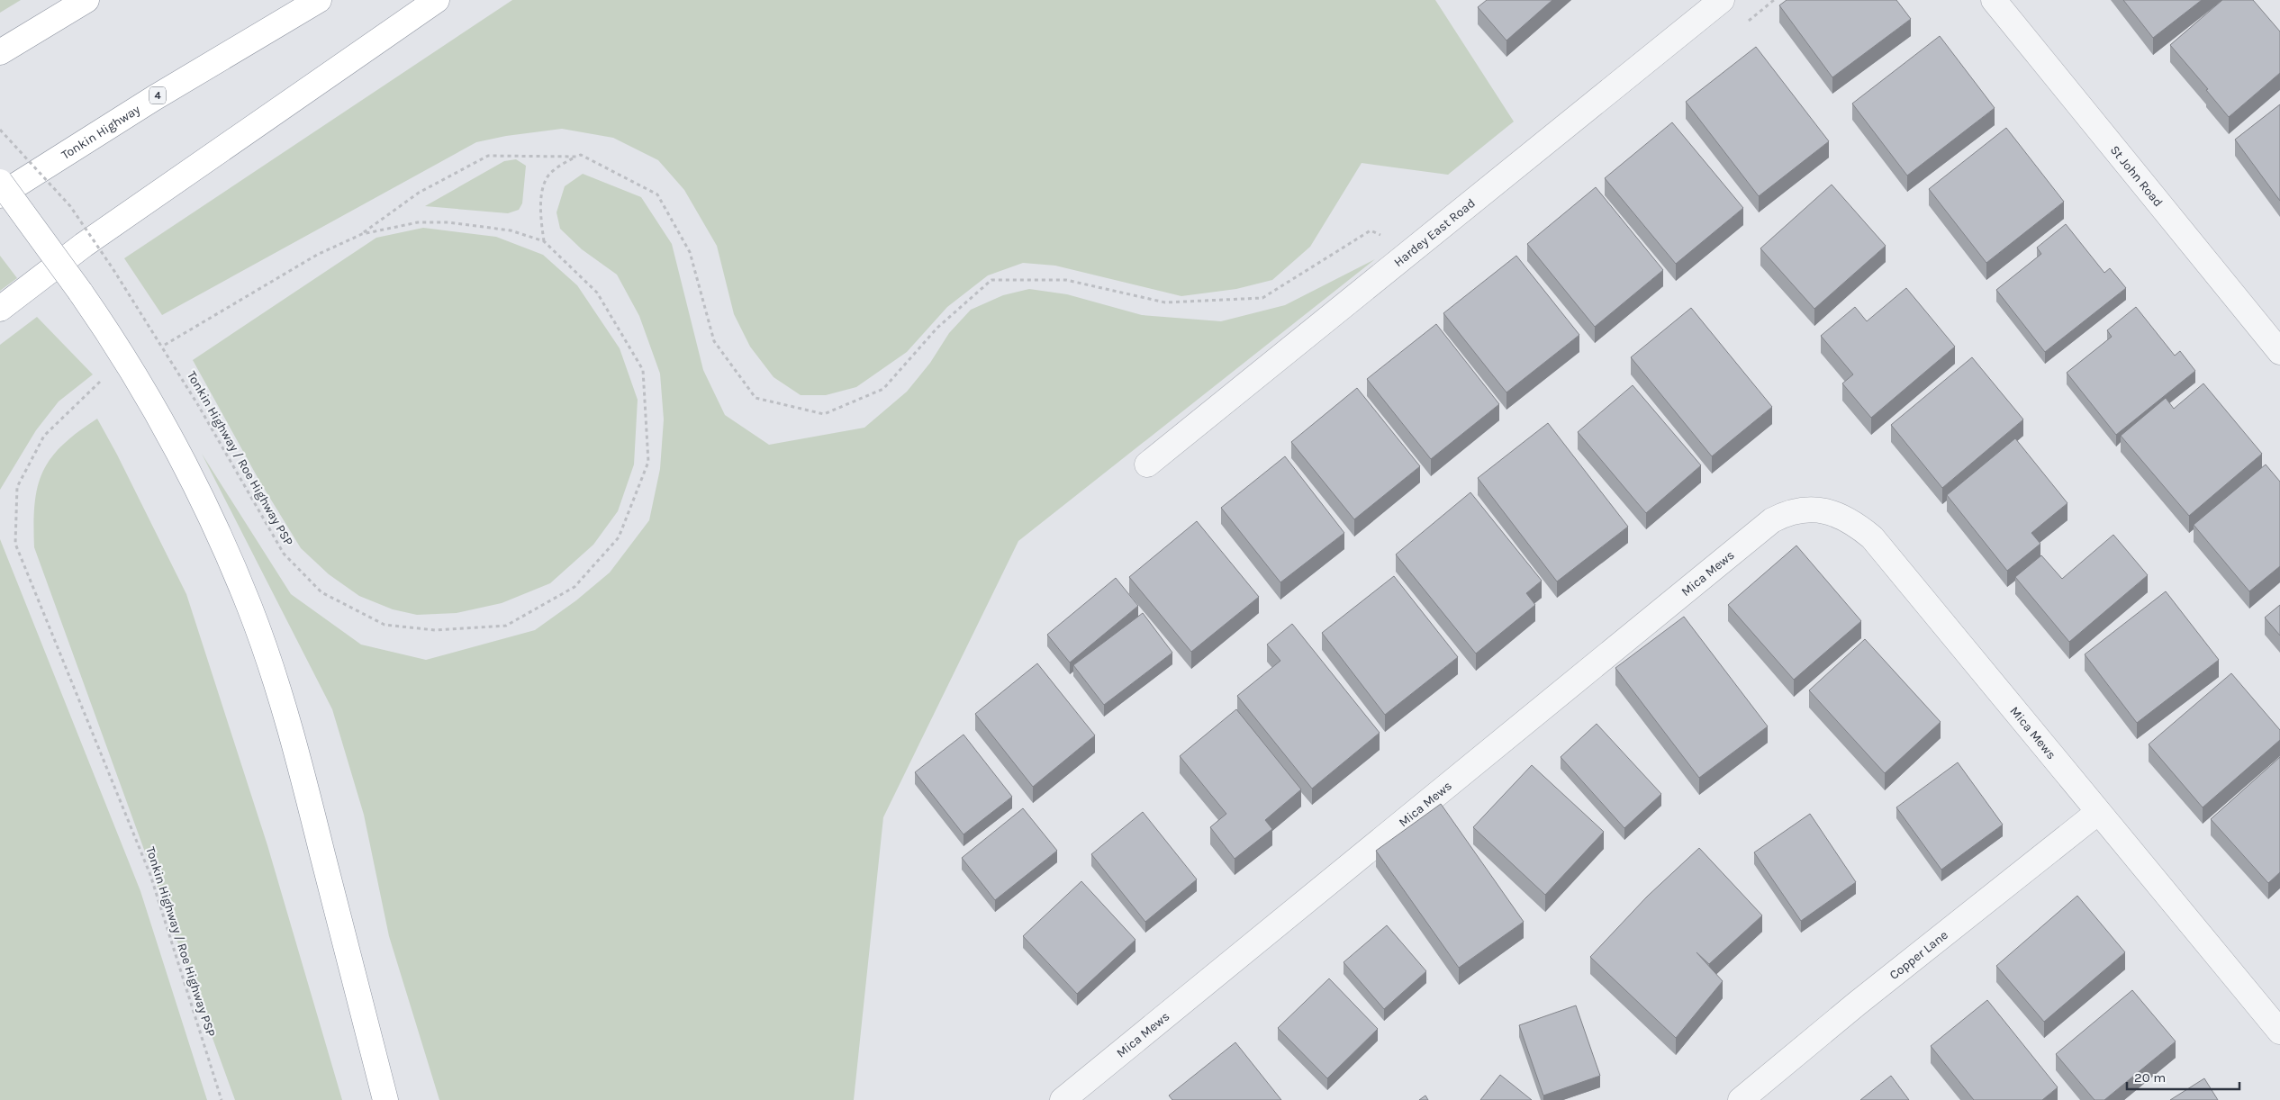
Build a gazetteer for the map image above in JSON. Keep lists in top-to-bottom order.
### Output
{
  "streets": {
    "highway": ["4", "Tonkin Highway"],
    "street": [
      "St John Road",
      "Hardey East Road",
      "Mica Mews",
      "Copper Lane"
    ],
    "path": ["Tonkin Highway / Roe Highway PSP"]
  },
  "crossings": [
    ["Mica Mews", "Copper Lane"]
  ],
  "scale_bar": "20 m"
}
